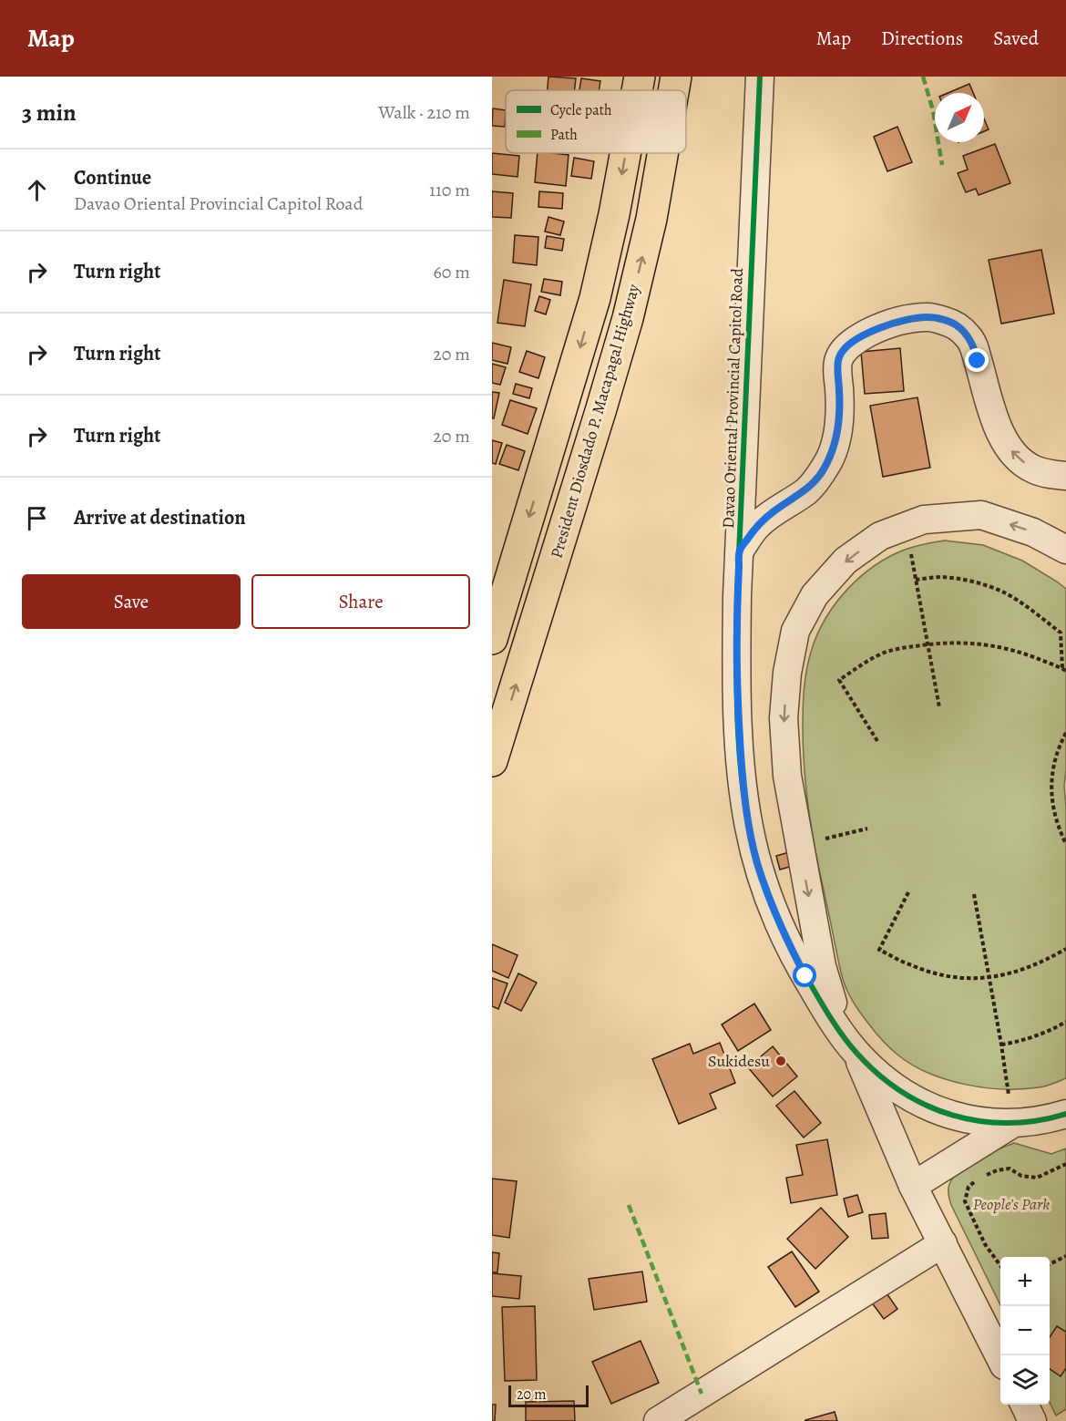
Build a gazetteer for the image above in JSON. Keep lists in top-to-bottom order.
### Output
{
  "streets": {
    "main road": ["President Diosdado P. Macapagal Highway"],
    "street": ["Davao Oriental Provincial Capitol Road"]
  },
  "parks": ["People's Park"],
  "places": ["Sukidesu"],
  "legend": ["Cycle path", "Path"],
  "scale_bar": "20 m",
  "north": "top right",
  "page": {
    "header": "Map",
    "nav": ["Map", "Directions", "Saved"],
    "heading": ["3 min", "Walk · 210 m"],
    "list": [
      ["Continue", "Davao Oriental Provincial Capitol Road", "110 m"],
      ["Turn right", "60 m"],
      ["Turn right", "20 m"],
      ["Turn right", "20 m"],
      "Arrive at destination"
    ],
    "buttons": ["Save", "Share"],
    "map_buttons": ["+", "−"],
    "scale": "20 m"
  }
}
